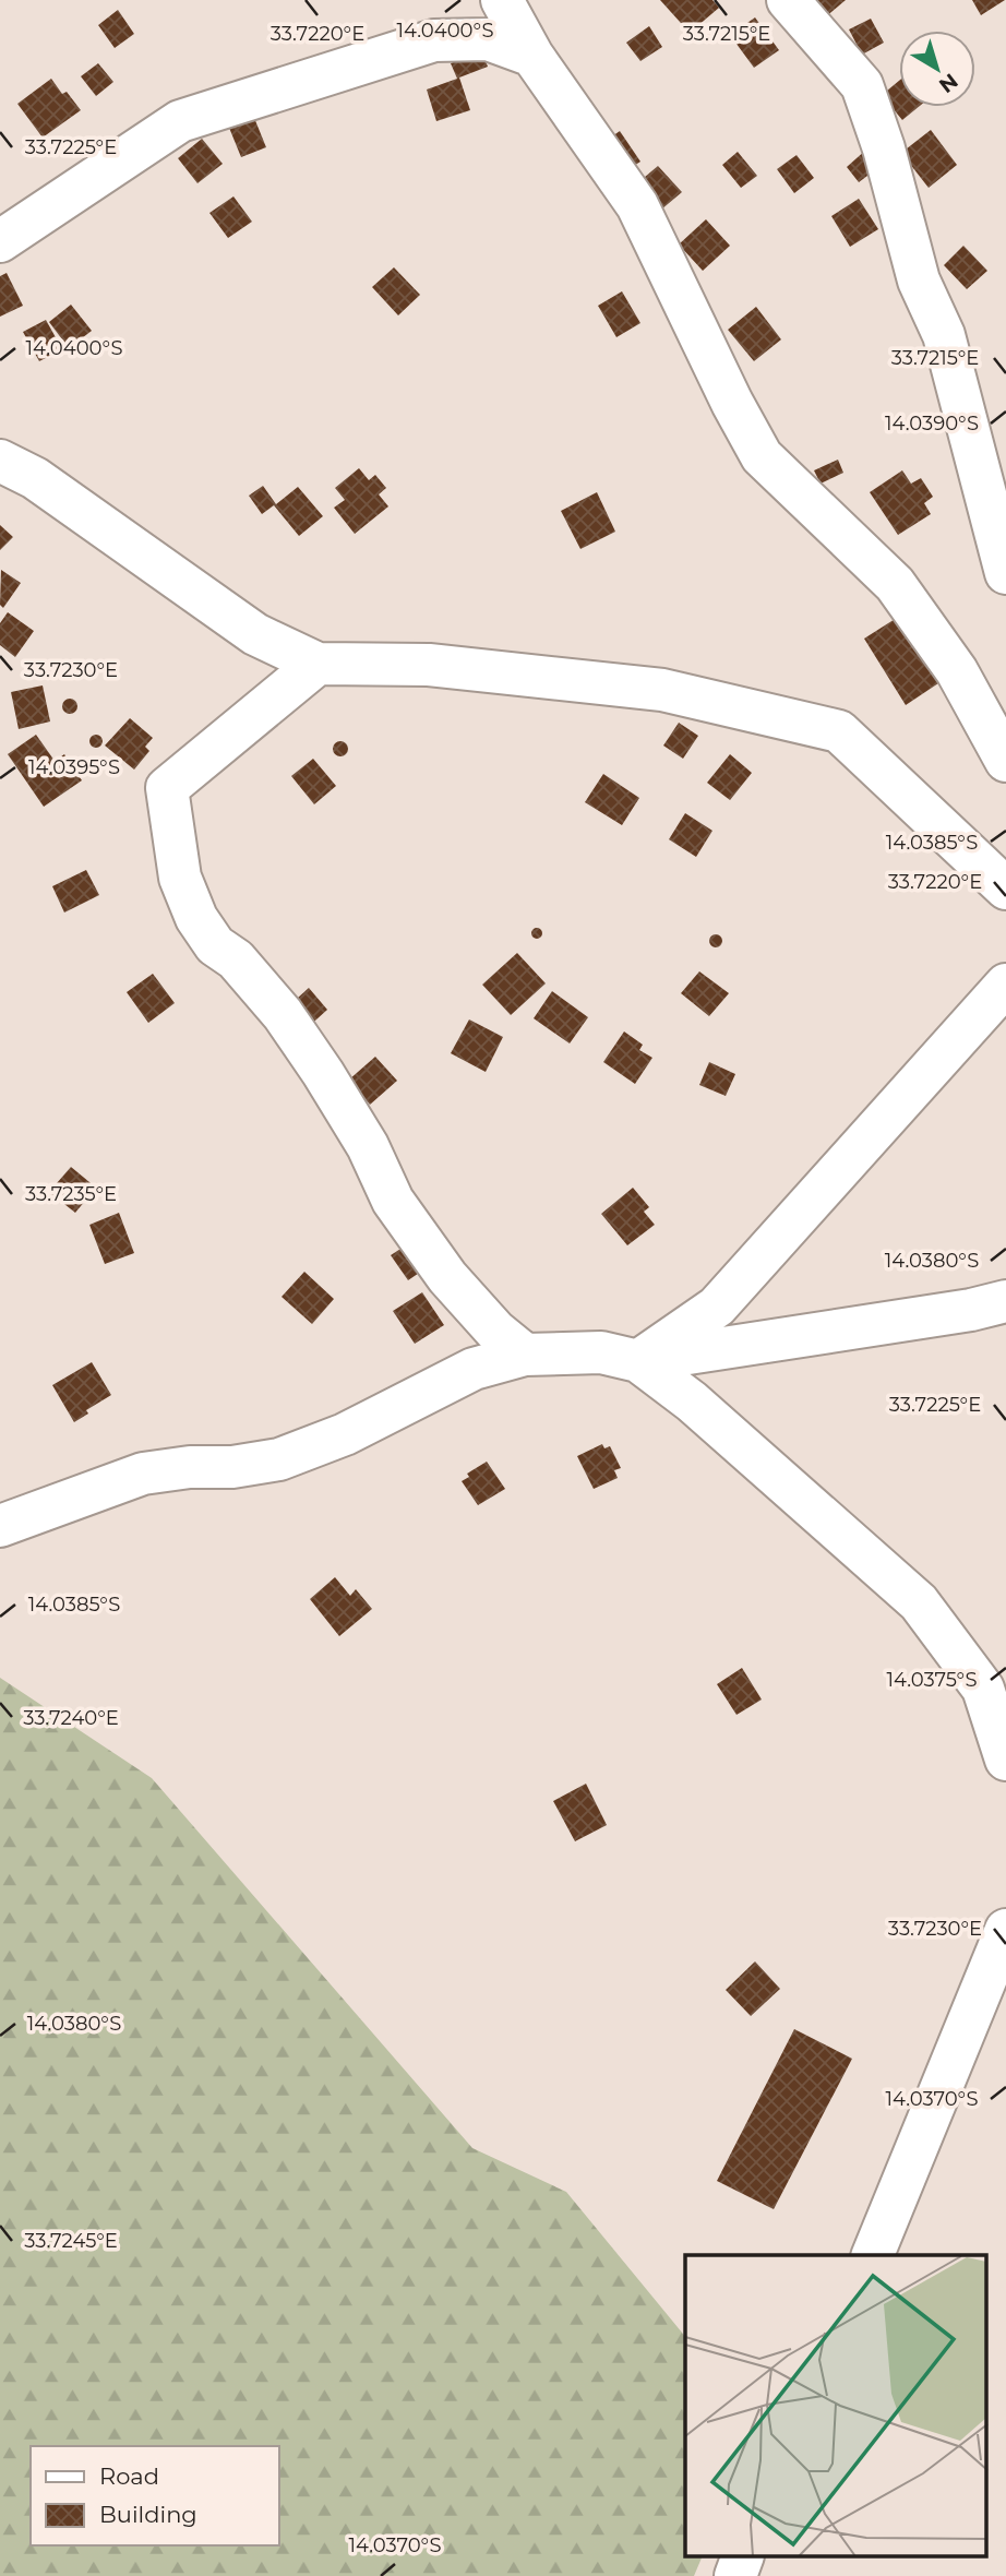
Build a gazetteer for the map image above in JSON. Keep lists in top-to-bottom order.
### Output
{
  "legend": ["Road", "Building"],
  "north": "bottom right",
  "coordinates": [
    "14.0400°S",
    "33.7215°E",
    "33.7220°E",
    "33.7225°E",
    "14.0390°S",
    "33.7230°E",
    "14.0395°S",
    "14.0385°S",
    "33.7235°E",
    "14.0380°S",
    "14.0375°S",
    "33.7240°E",
    "14.0370°S",
    "33.7245°E"
  ]
}
